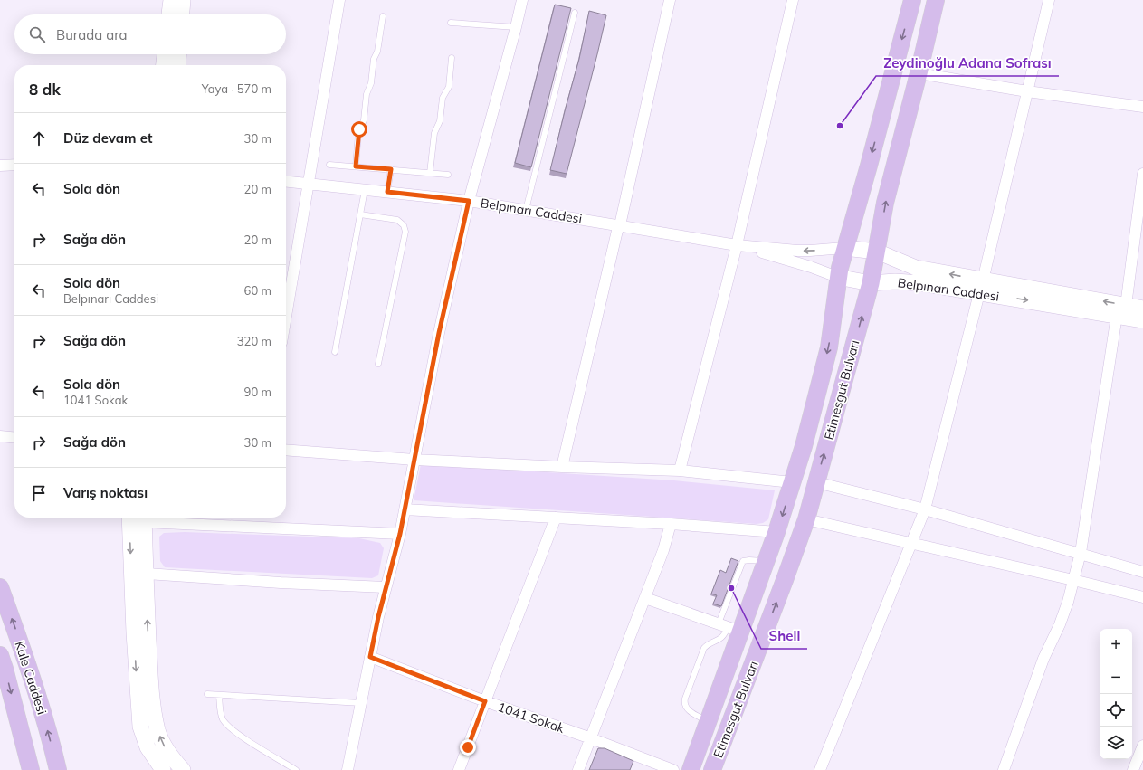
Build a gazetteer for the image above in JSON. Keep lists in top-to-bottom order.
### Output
{
  "streets": {
    "main road": ["Belpınarı Caddesi", "Etimesgut Bulvarı", "Kale Caddesi"],
    "street": ["1041 Sokak"]
  },
  "crossings": [
    ["Belpınarı Caddesi", "Etimesgut Bulvarı"]
  ],
  "places": ["Zeydinoğlu Adana Sofrası", "Shell"],
  "page": {
    "search": "Burada ara",
    "heading": ["8 dk", "Yaya · 570 m"],
    "list": [
      ["Düz devam et", "30 m"],
      ["Sola dön", "20 m"],
      ["Sağa dön", "20 m"],
      ["Sola dön", "Belpınarı Caddesi", "60 m"],
      ["Sağa dön", "320 m"],
      ["Sola dön", "1041 Sokak", "90 m"],
      ["Sağa dön", "30 m"],
      "Varış noktası"
    ],
    "map_buttons": ["+", "−"]
  }
}
